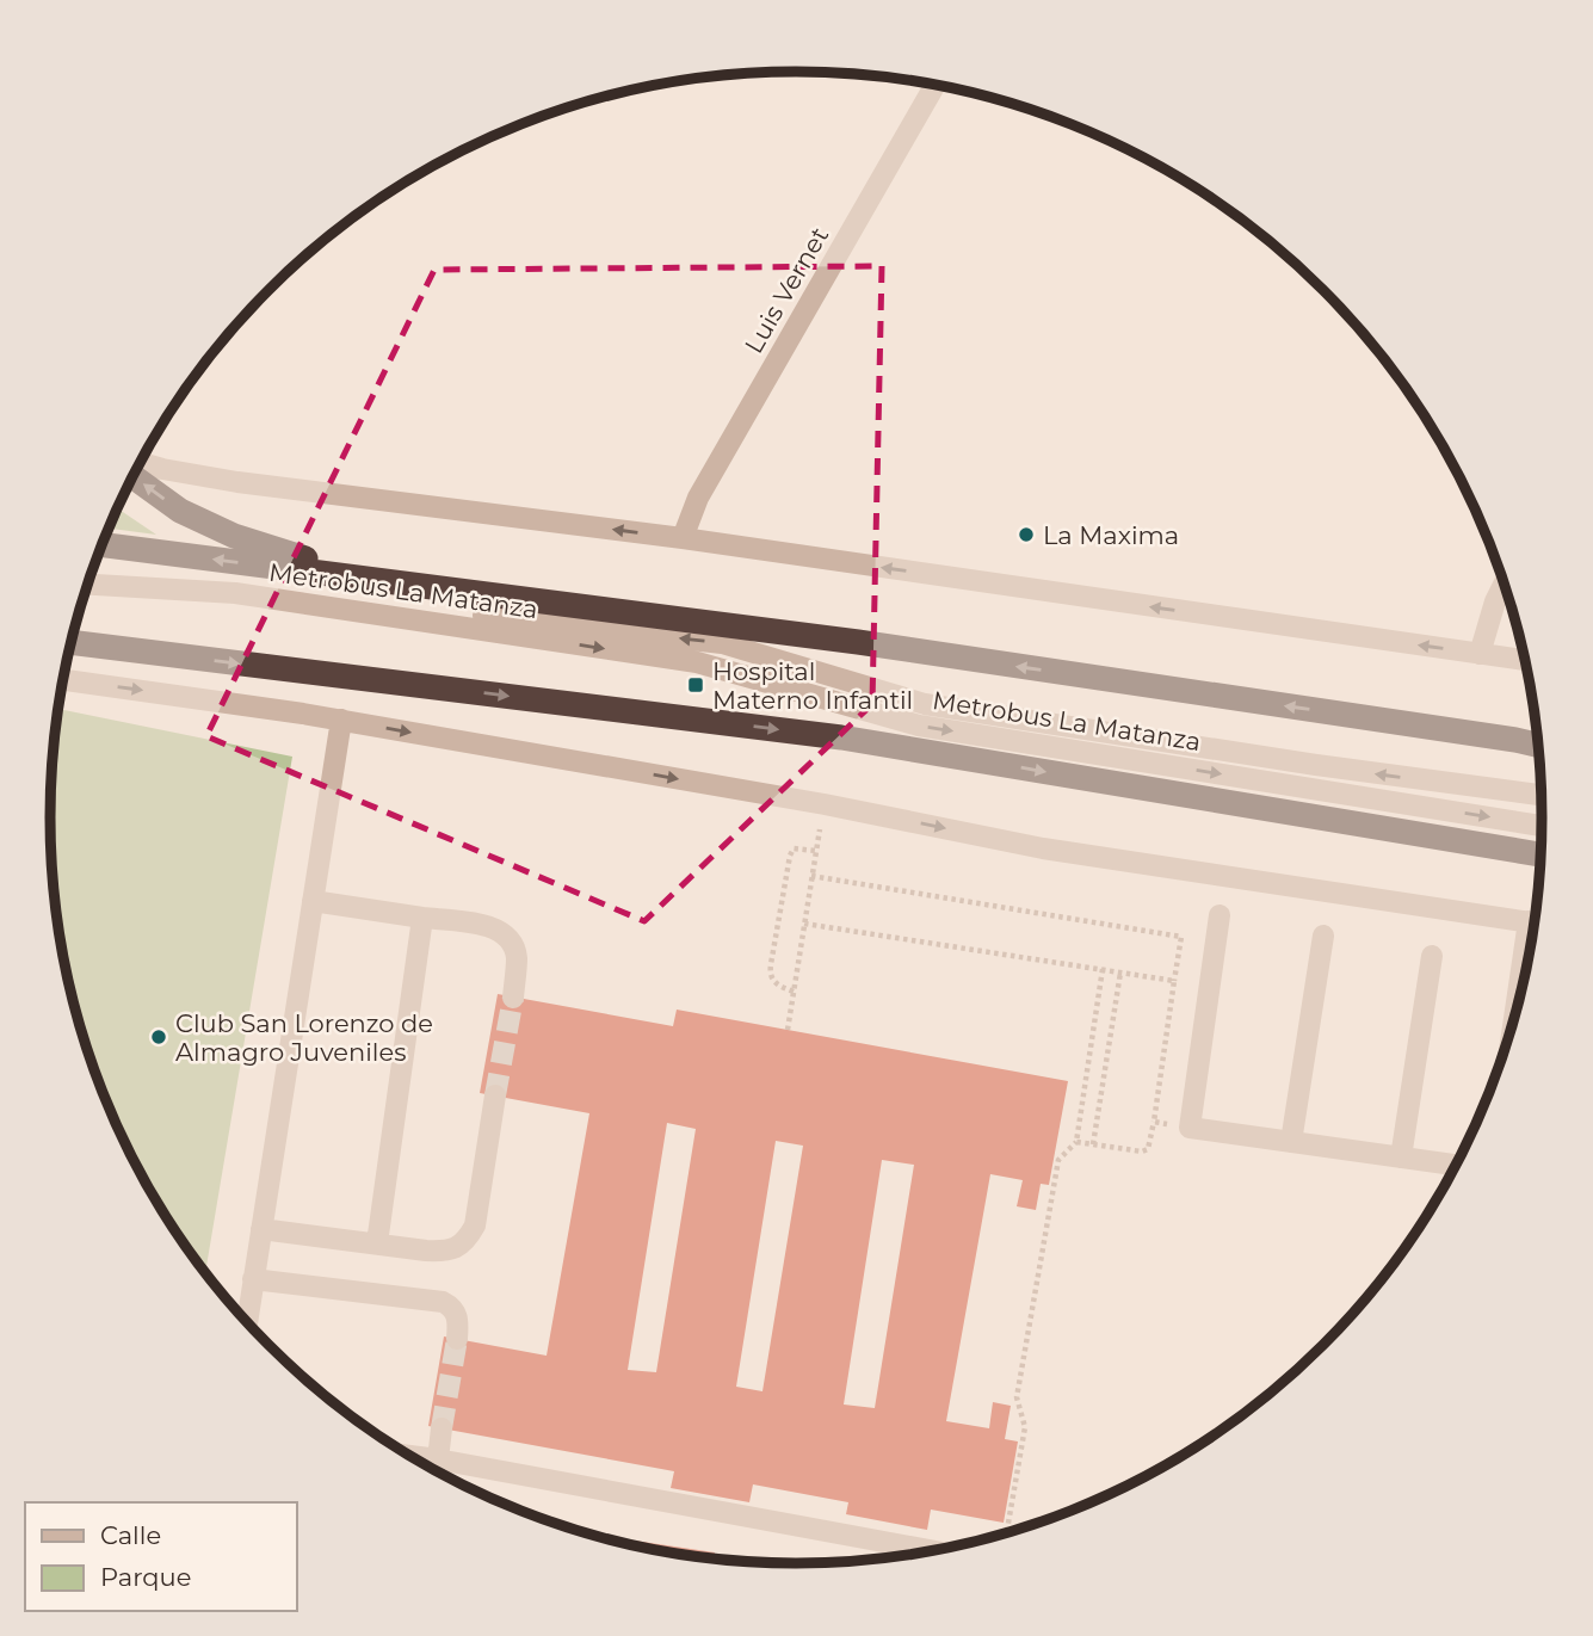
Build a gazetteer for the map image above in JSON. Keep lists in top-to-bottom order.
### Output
{
  "streets": {
    "street": ["Luis Vernet", "Metrobus La Matanza"]
  },
  "places": {
    "other": ["La Maxima", "Club San Lorenzo de Almagro Juveniles"],
    "transit": ["Hospital Materno Infantil"]
  },
  "legend": ["Calle", "Parque"]
}
